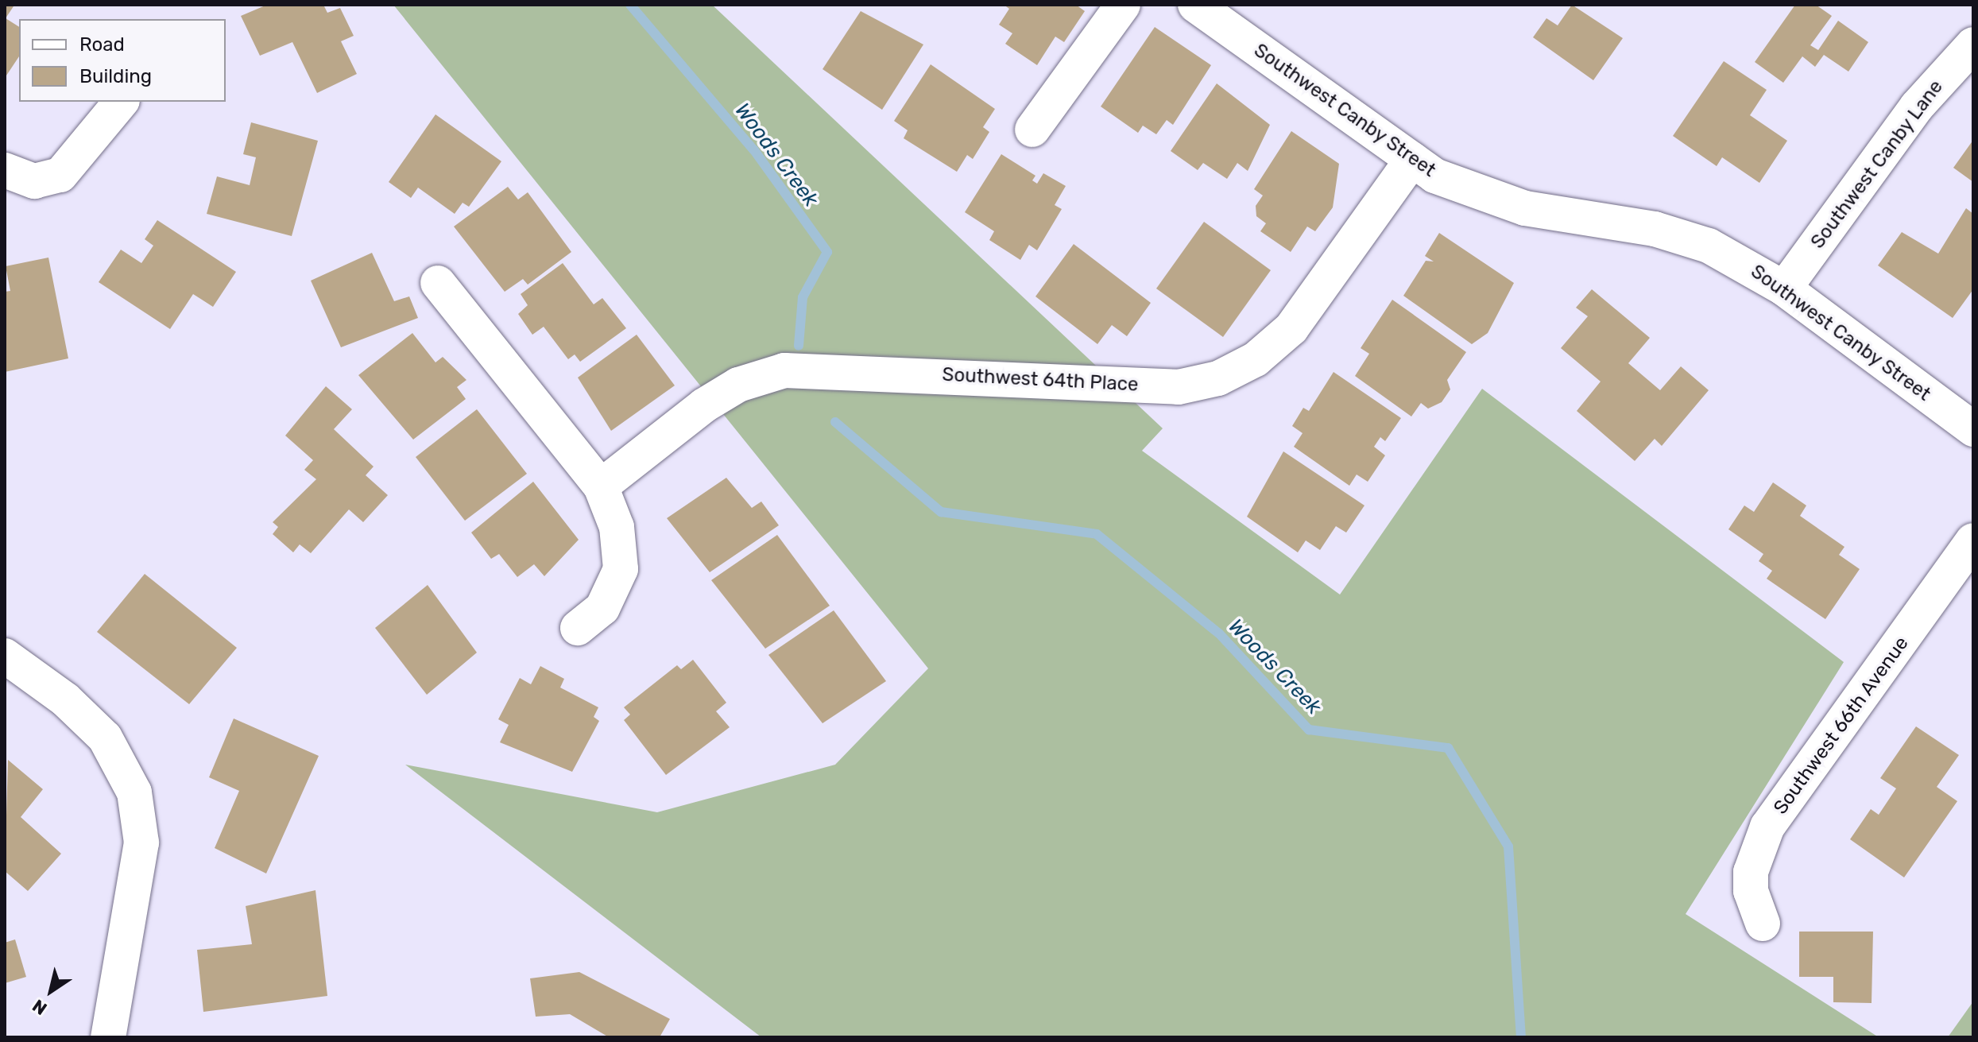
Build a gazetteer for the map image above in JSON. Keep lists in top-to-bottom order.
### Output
{
  "streets": {
    "street": [
      "Southwest Canby Street",
      "Southwest Canby Lane",
      "Southwest 64th Place",
      "Southwest 66th Avenue"
    ]
  },
  "crossings": [
    ["Southwest Canby Street", "Southwest Canby Lane"],
    ["Southwest Canby Street", "Southwest 64th Place"]
  ],
  "water": ["Woods Creek"],
  "legend": ["Road", "Building"],
  "north": "bottom left"
}
